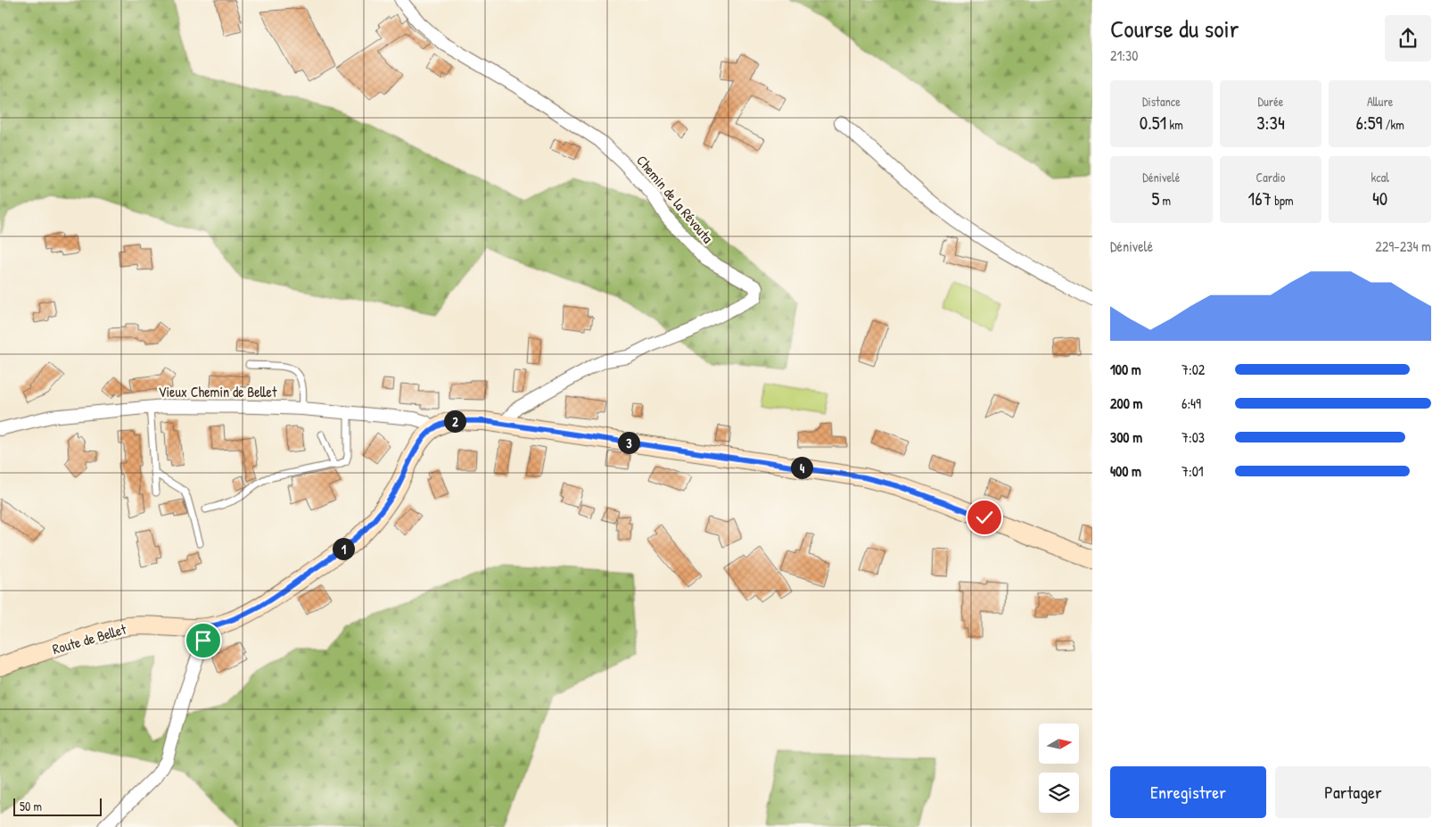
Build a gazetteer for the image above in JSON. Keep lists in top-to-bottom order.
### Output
{
  "streets": {
    "main road": ["Route de Bellet"],
    "street": ["Chemin de la Révouta", "Vieux Chemin de Bellet"]
  },
  "crossings": [
    ["Vieux Chemin de Bellet", "Route de Bellet"]
  ],
  "scale_bar": "50 m",
  "north": "right",
  "page": {
    "heading": ["Course du soir", "21:30"],
    "stats": [
      ["Distance", "0.51 km"],
      ["Durée", "3:34"],
      ["Allure", "6:59 /km"],
      ["Dénivelé", "5 m"],
      ["Cardio", "167 bpm"],
      ["kcal", "40"]
    ],
    "chart": ["Dénivelé", "229–234 m"],
    "list": [
      {
        "name": "100 m",
        "note": "7:02"
      },
      {
        "name": "200 m",
        "note": "6:49"
      },
      {
        "name": "300 m",
        "note": "7:03"
      },
      {
        "name": "400 m",
        "note": "7:01"
      }
    ],
    "pins": [
      "2",
      "3",
      "4",
      "1"
    ],
    "buttons": ["Enregistrer", "Partager"],
    "scale": "50 m"
  }
}
